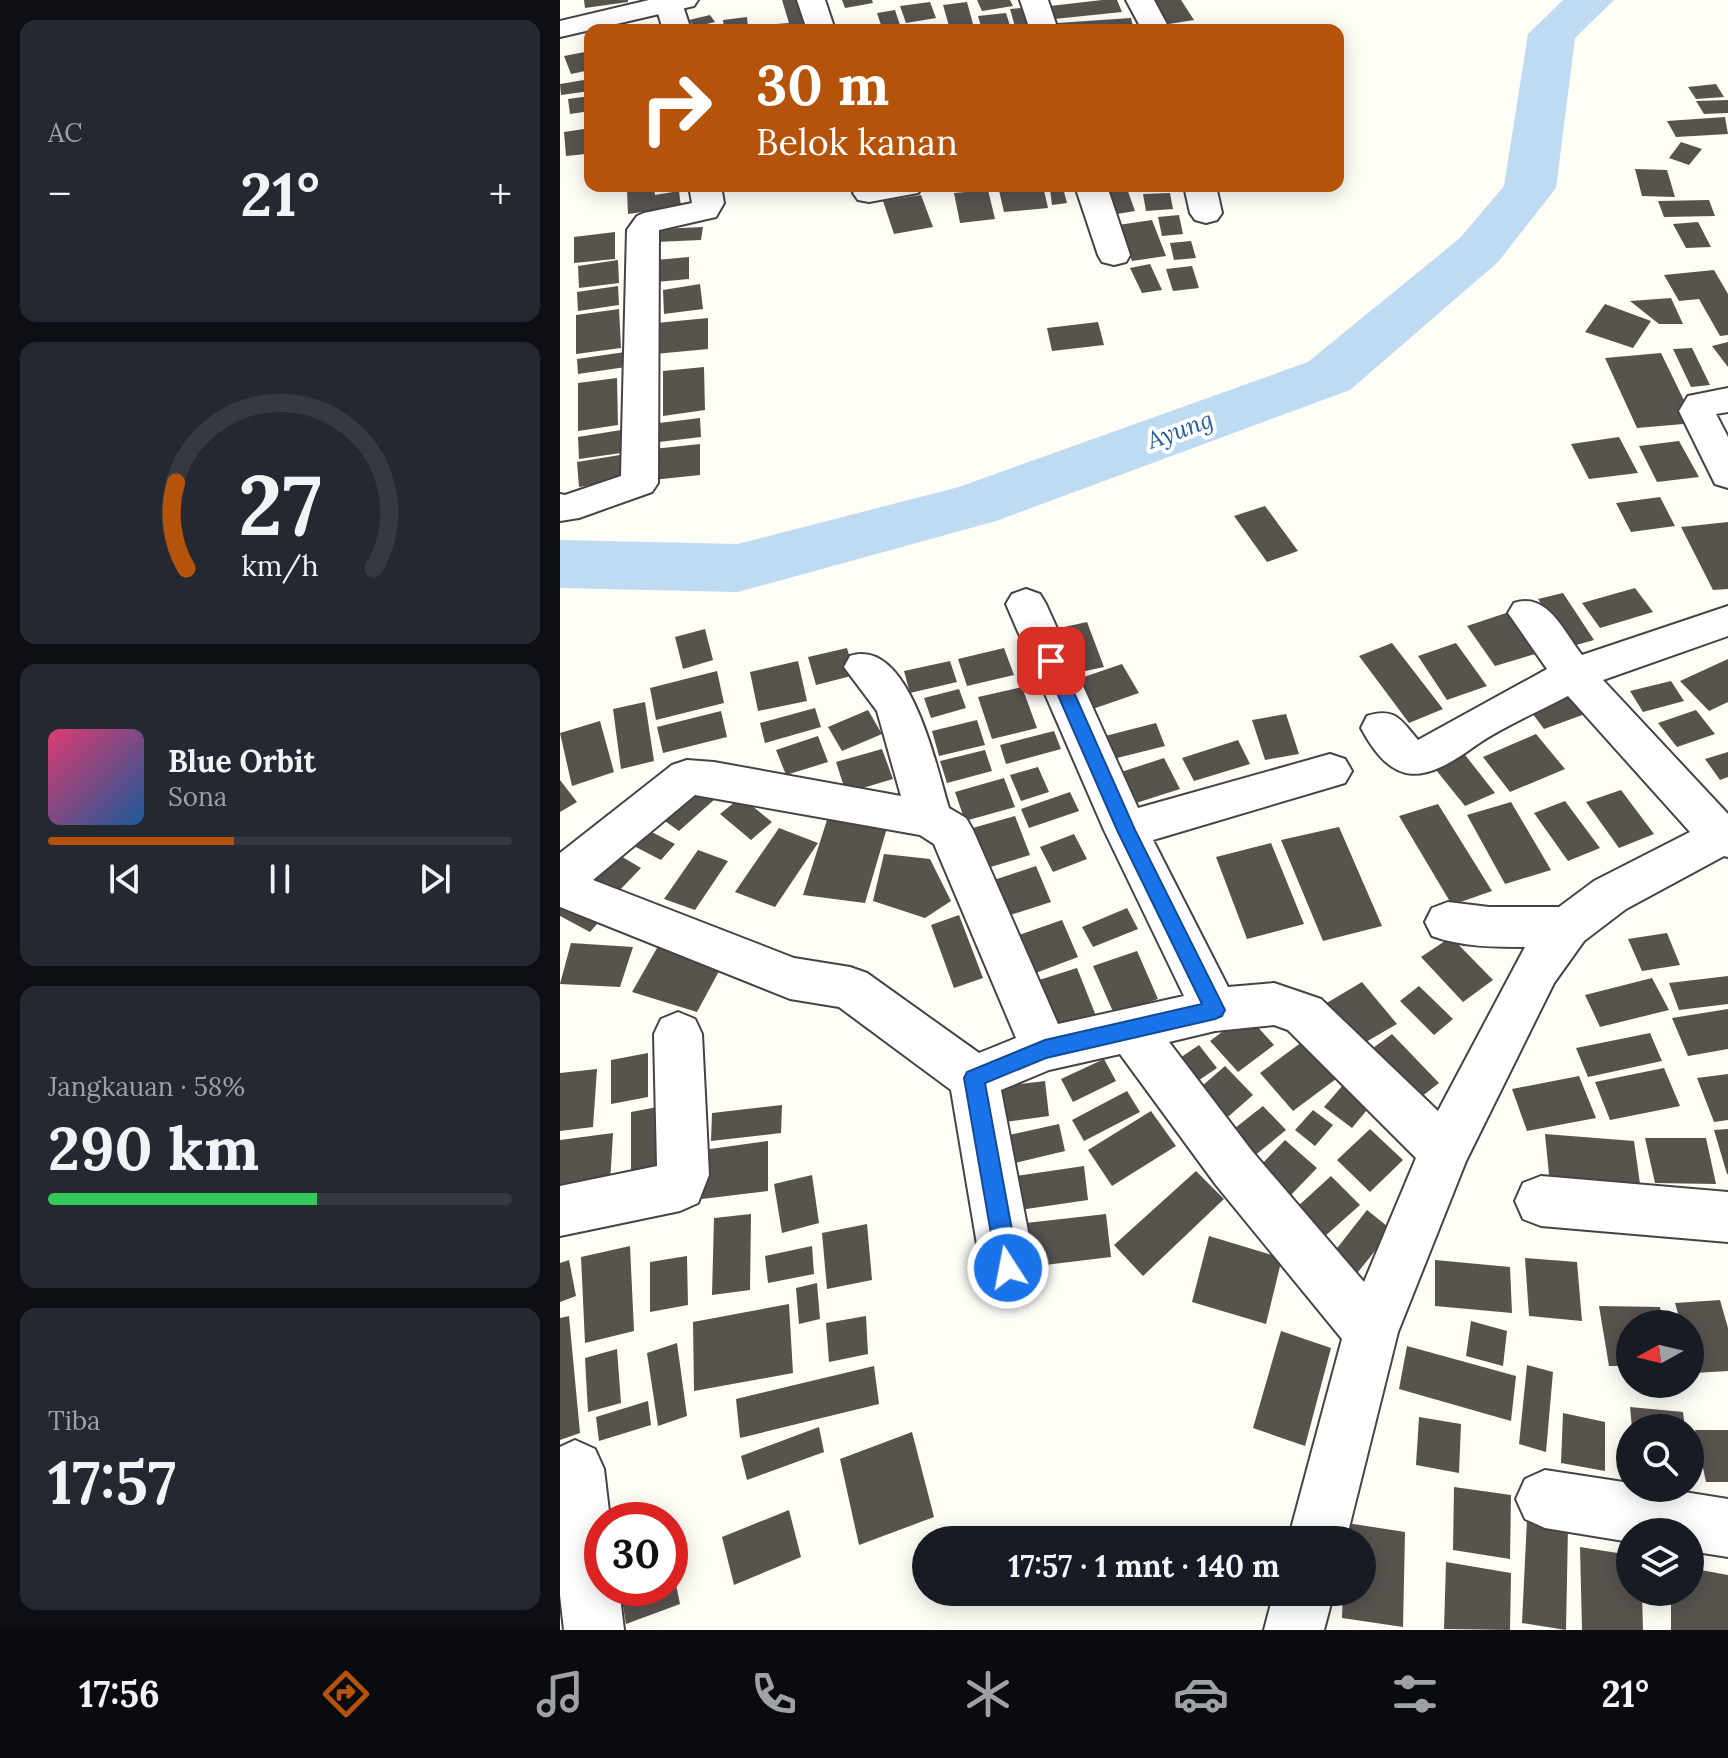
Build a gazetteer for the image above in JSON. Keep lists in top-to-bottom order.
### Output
{
  "water": ["Ayung"],
  "north": "left",
  "page": {
    "tile": [
      "AC",
      ["Jangkauan · 58%", "290 km"],
      ["Tiba", "17:57"]
    ],
    "turn": ["30 m", "Belok kanan"],
    "heat": ["−", "21°", "+"],
    "song": ["Blue Orbit", "Sona"],
    "limit": "30",
    "trip": "17:57 · 1 mnt · 140 m",
    "tabs": ["17:56", "21°"],
    "gauge": ["27", "km/h"]
  }
}
